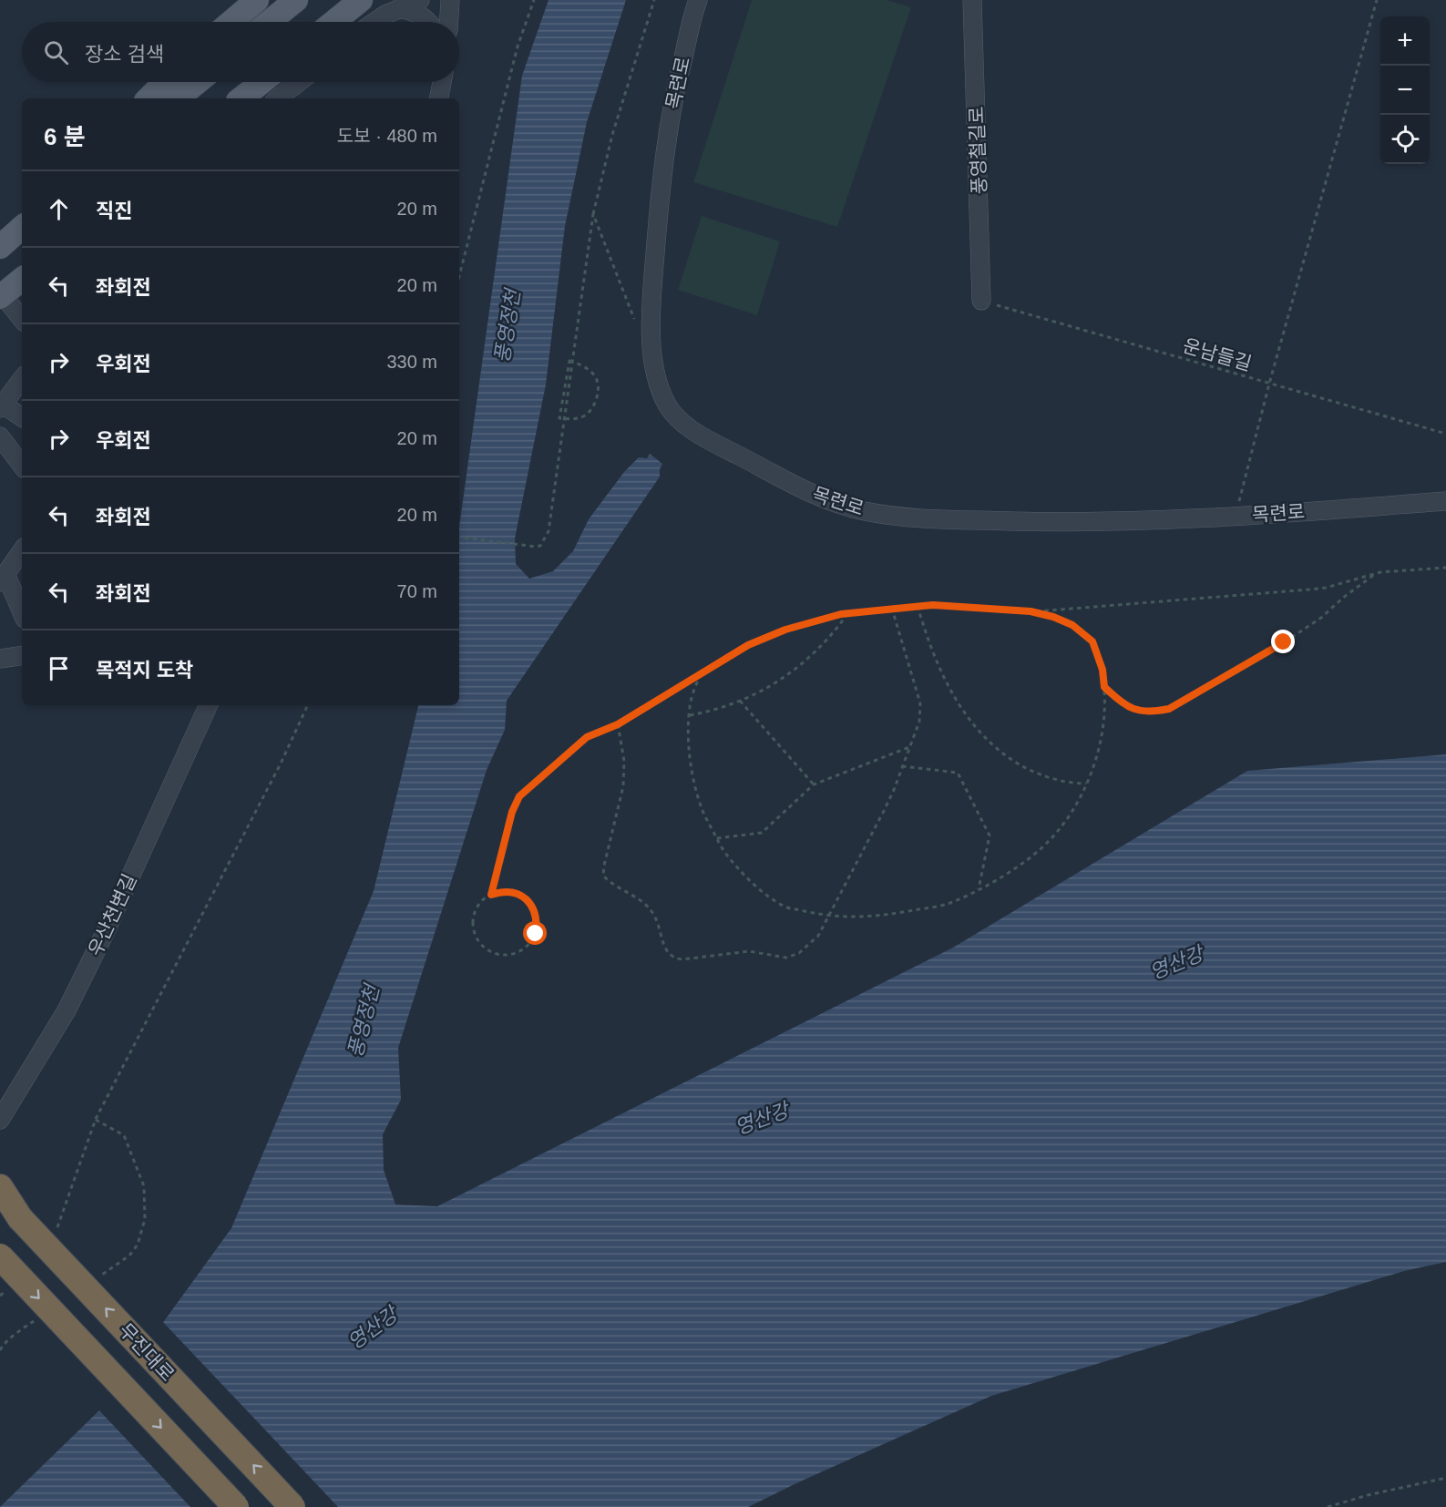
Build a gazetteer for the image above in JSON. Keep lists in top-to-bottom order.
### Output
{
  "streets": {
    "highway": ["무진대로"],
    "street": ["목련로", "풍영철길로", "우산천변길"],
    "path": ["운남들길"]
  },
  "crossings": [
    ["풍영철길로", "운남들길"]
  ],
  "water": ["풍영정천", "영산강"],
  "page": {
    "map_buttons": ["+", "−"],
    "search": "장소 검색",
    "heading": ["6 분", "도보 · 480 m"],
    "list": [
      ["직진", "20 m"],
      ["좌회전", "20 m"],
      ["우회전", "330 m"],
      ["우회전", "20 m"],
      ["좌회전", "20 m"],
      ["좌회전", "70 m"],
      "목적지 도착"
    ]
  }
}
